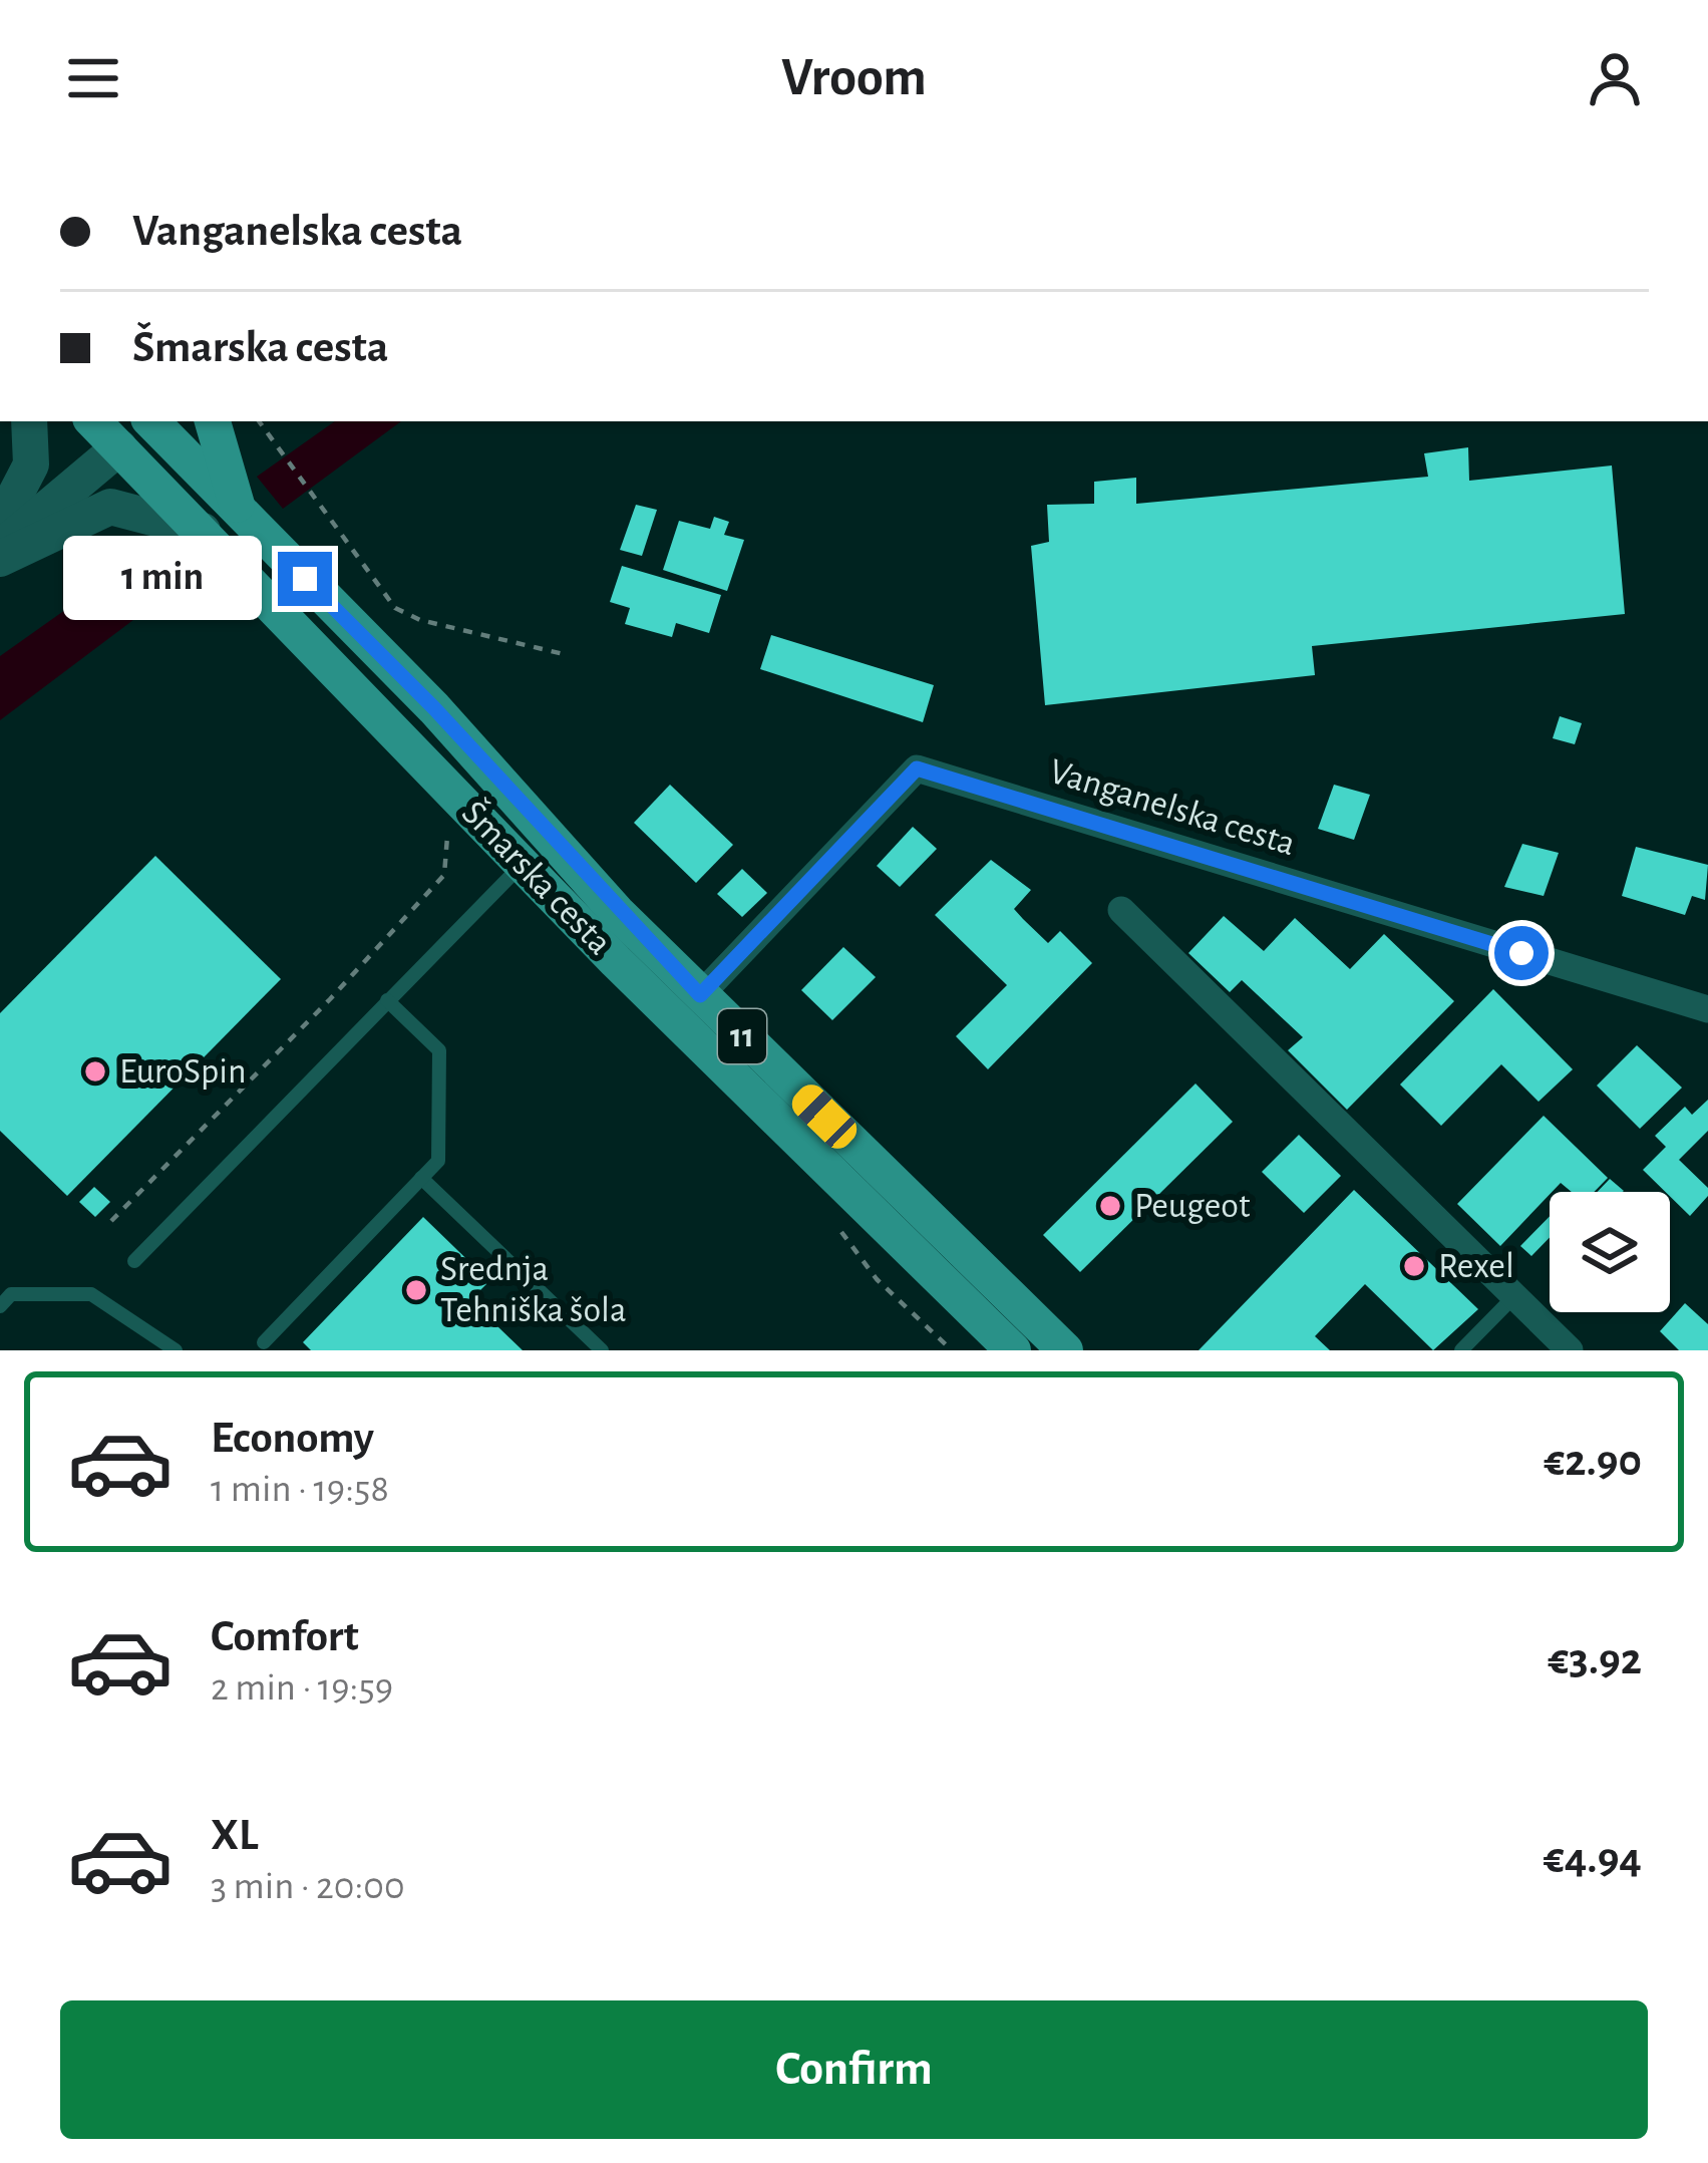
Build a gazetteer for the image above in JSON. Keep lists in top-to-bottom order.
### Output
{
  "streets": {
    "main road": ["Šmarska cesta", "11"],
    "street": ["Vanganelska cesta"]
  },
  "crossings": [
    ["Vanganelska cesta", "Šmarska cesta"],
    ["Šmarska cesta", "11"]
  ],
  "places": [
    "EuroSpin",
    "Peugeot",
    "Rexel",
    "Srednja Tehniška šola"
  ],
  "page": {
    "header": "Vroom",
    "banner": ["Vanganelska cesta", "Šmarska cesta"],
    "bubble": "1 min",
    "list": [
      {
        "name": "Economy",
        "note": "1 min · 19:58",
        "value": "€2.90"
      },
      {
        "name": "Comfort",
        "note": "2 min · 19:59",
        "value": "€3.92"
      },
      {
        "name": "XL",
        "note": "3 min · 20:00",
        "value": "€4.94"
      }
    ],
    "buttons": "Confirm"
  }
}
